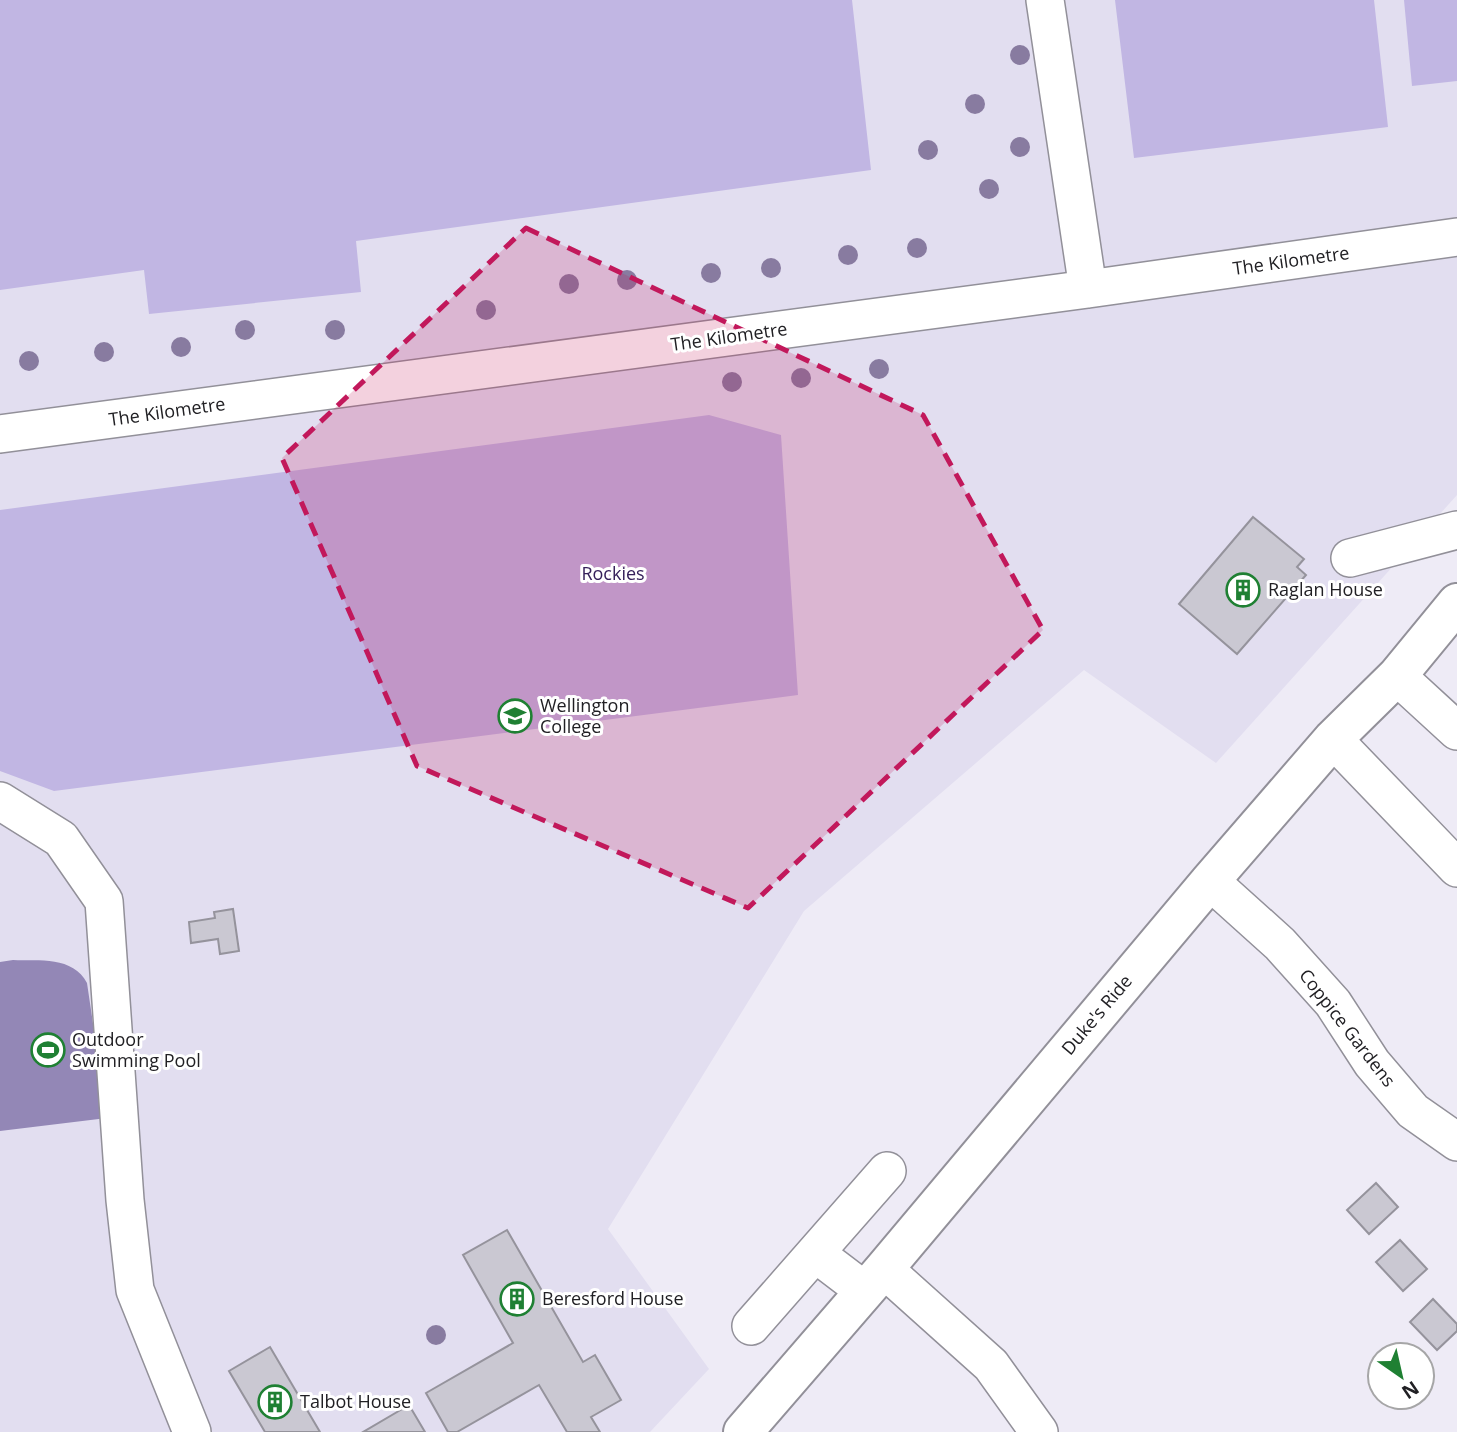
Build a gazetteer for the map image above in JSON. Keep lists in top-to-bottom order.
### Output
{
  "streets": {
    "main road": ["Duke's Ride"],
    "street": ["The Kilometre", "Coppice Gardens"]
  },
  "crossings": [
    ["Duke's Ride", "Coppice Gardens"]
  ],
  "parks": ["Rockies"],
  "places": {
    "building": ["Raglan House", "Beresford House", "Talbot House"],
    "school or university": ["Wellington College"],
    "sports": ["Outdoor Swimming Pool"]
  },
  "north": "bottom right"
}
